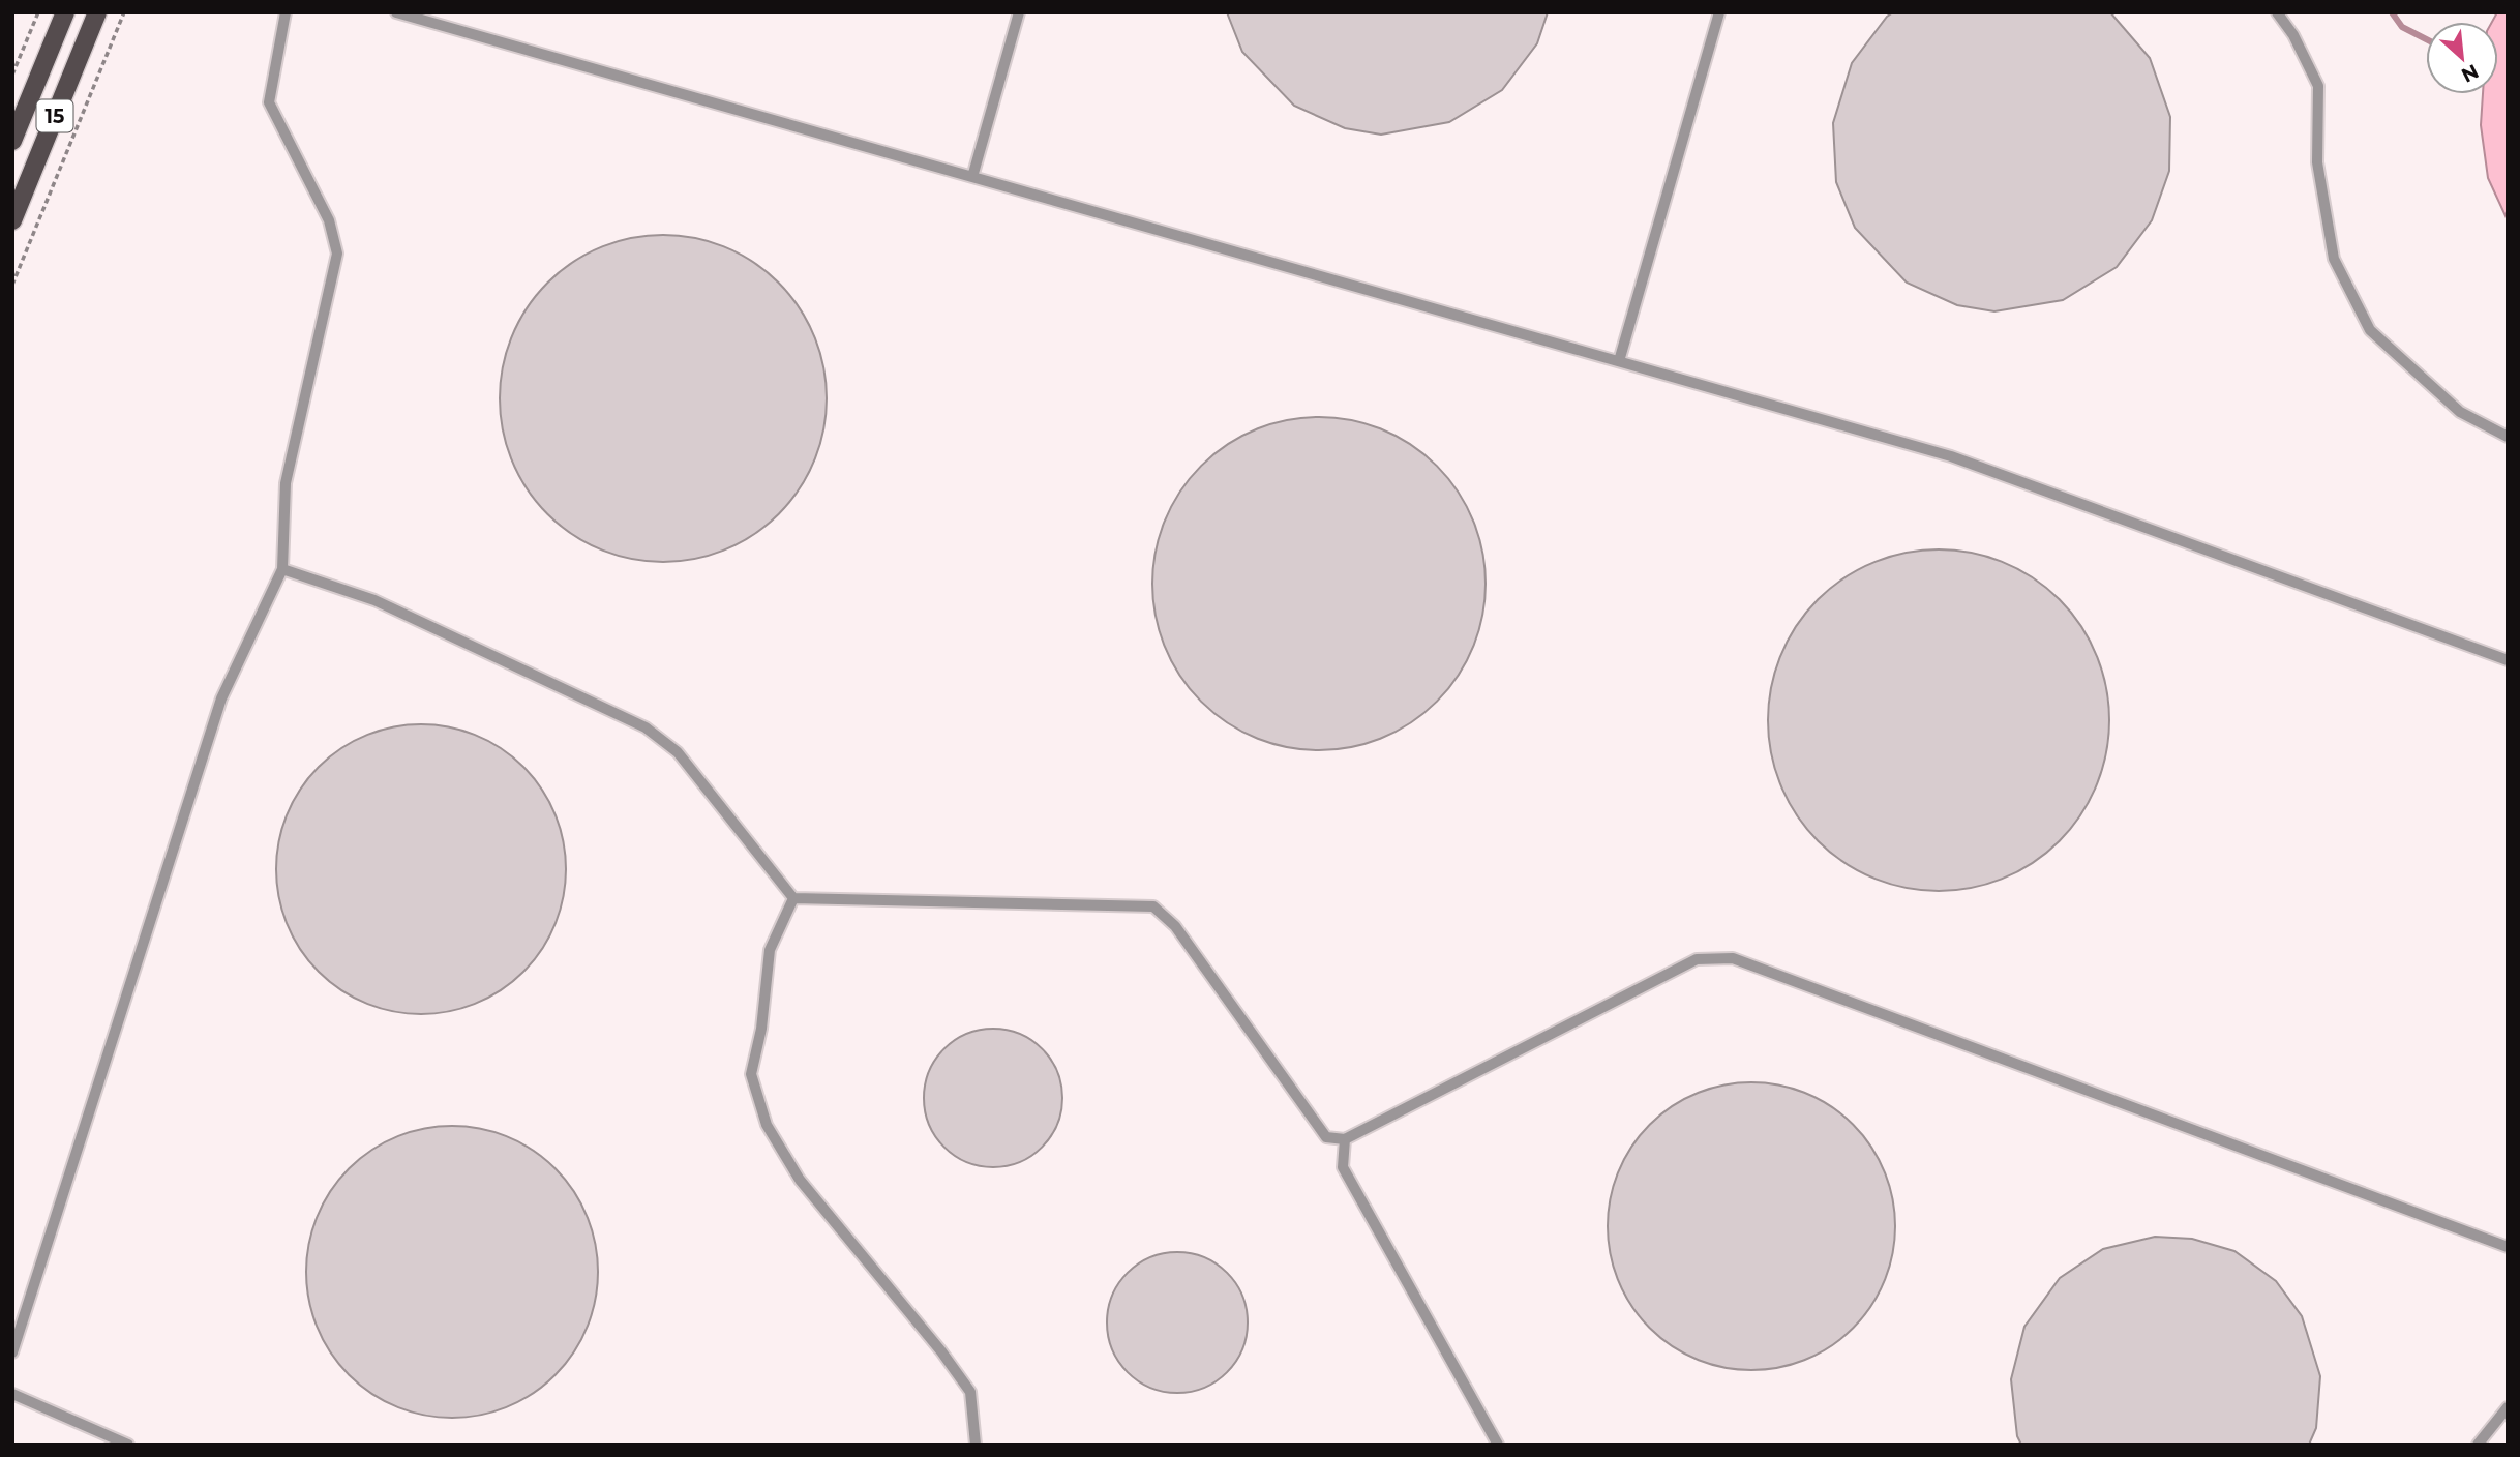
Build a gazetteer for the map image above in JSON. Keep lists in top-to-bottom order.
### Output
{
  "streets": {
    "main road": ["15"]
  },
  "north": "bottom right"
}
